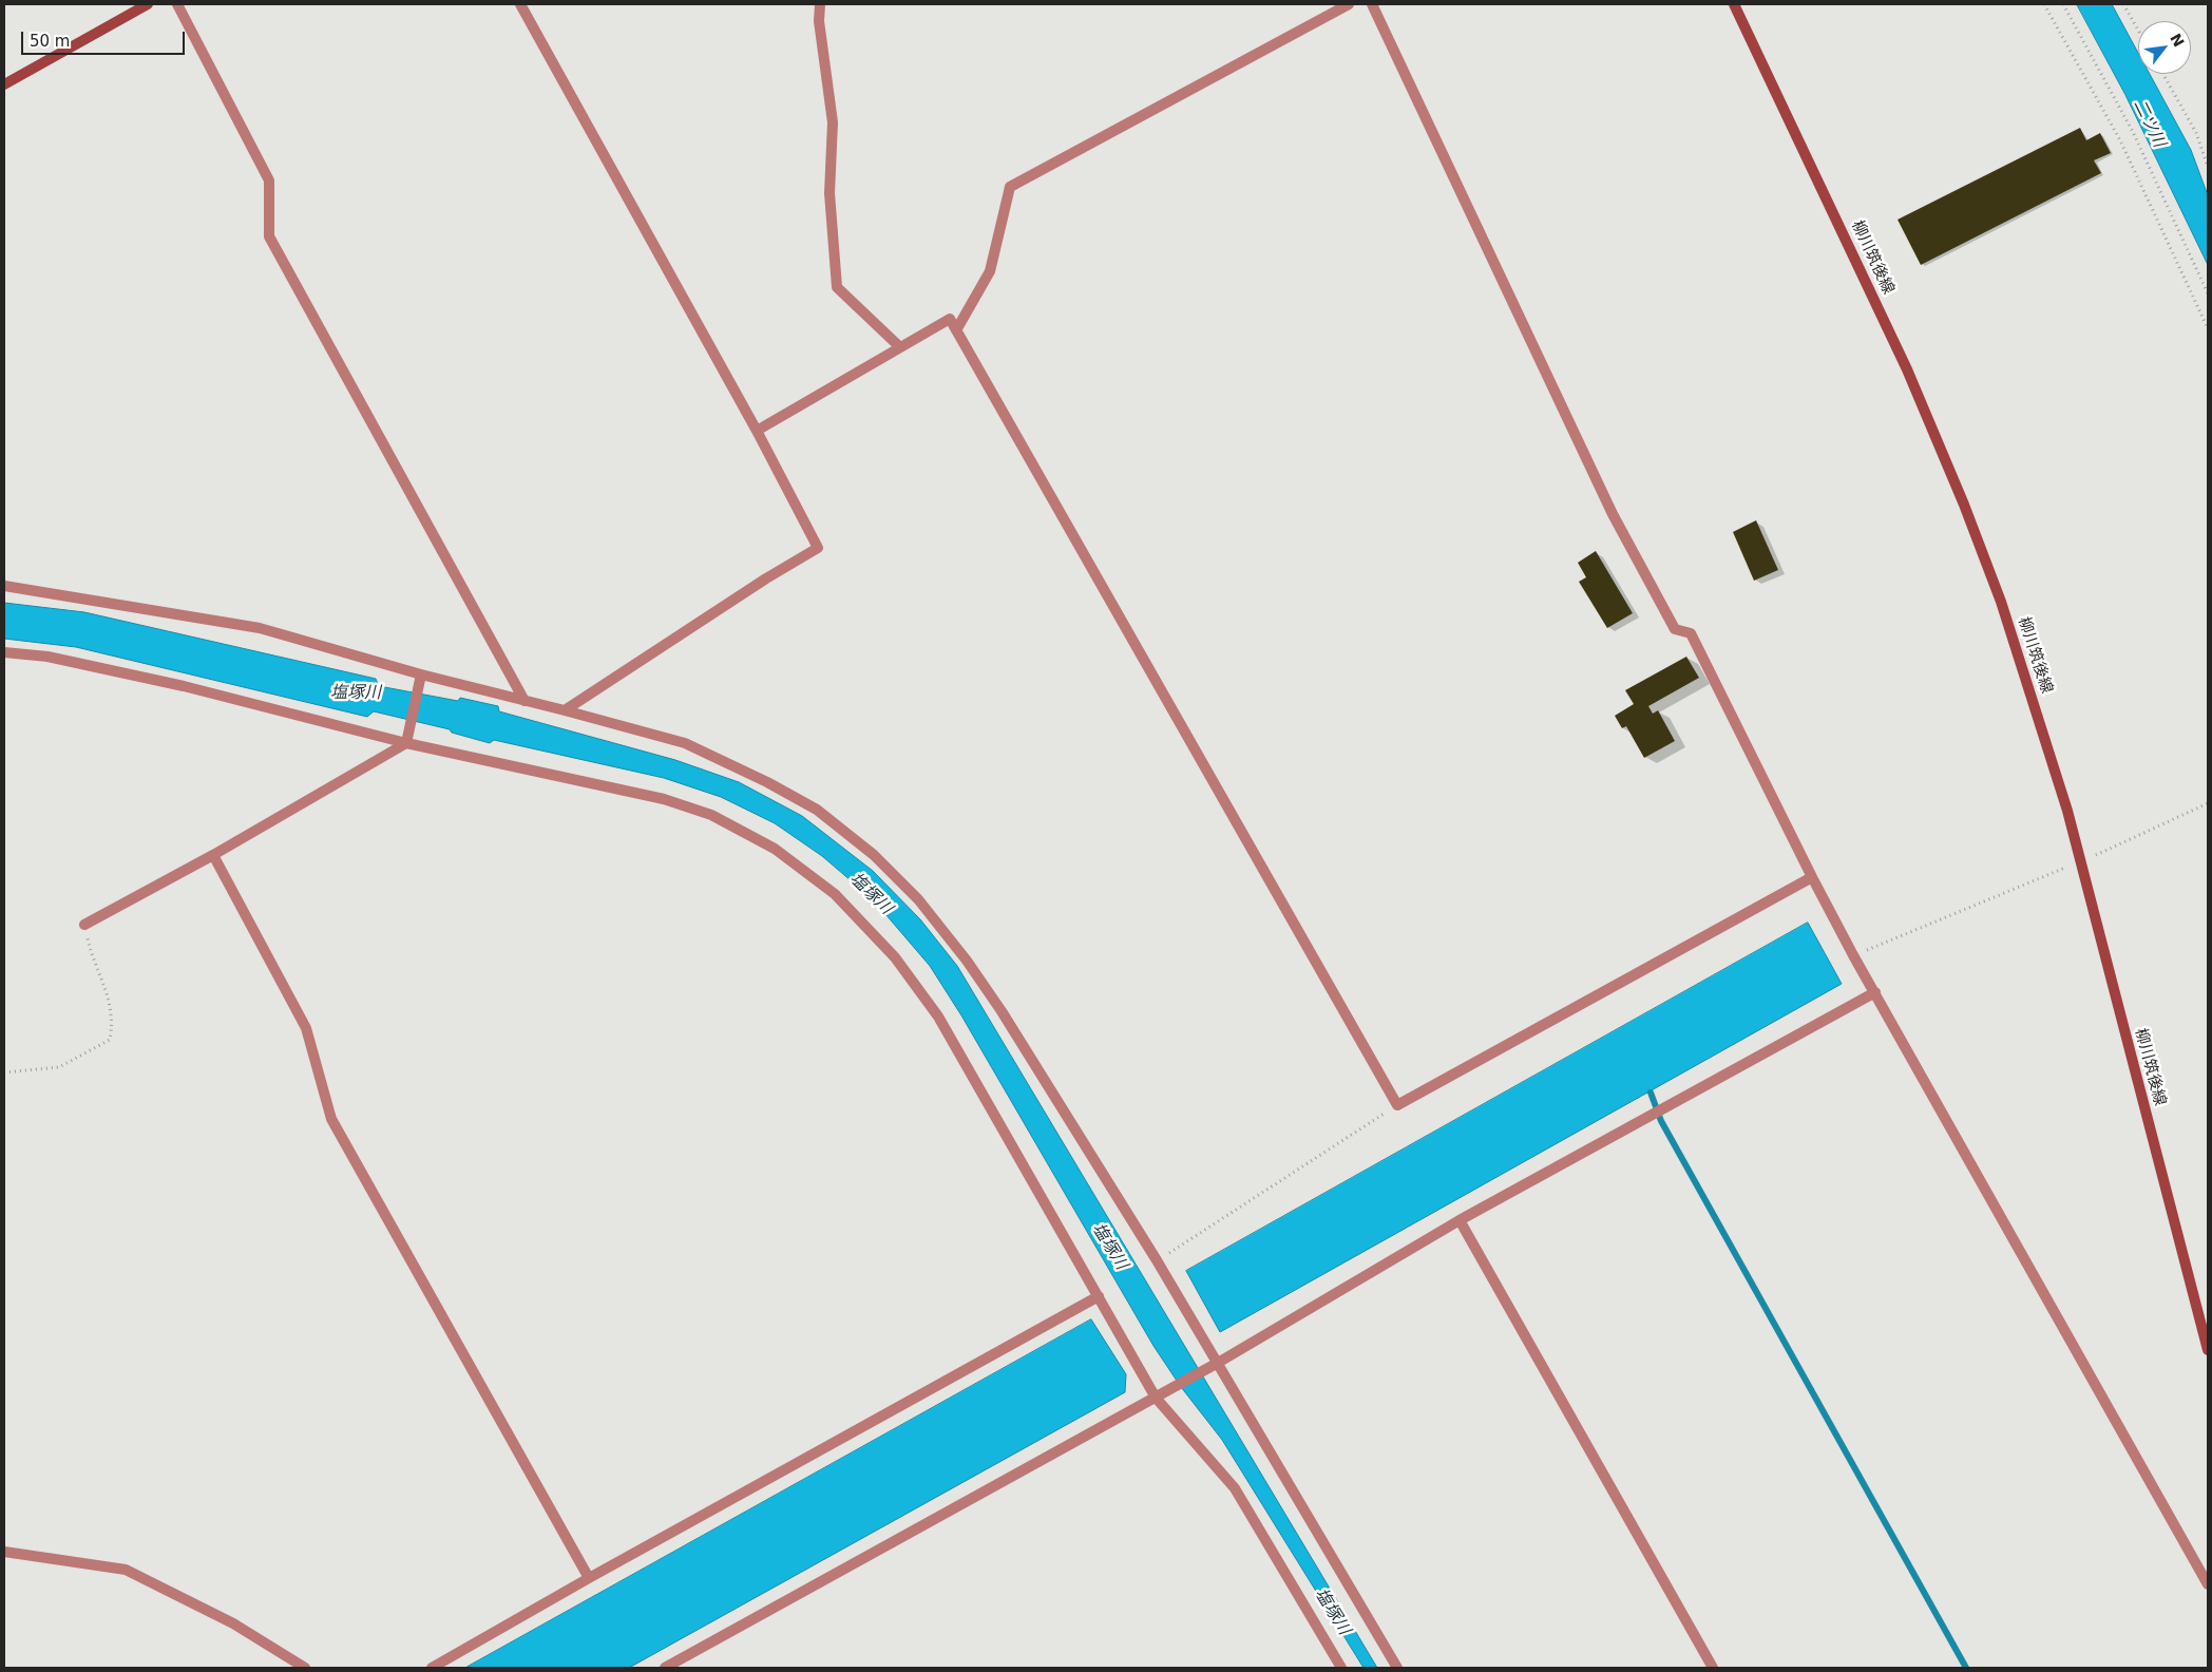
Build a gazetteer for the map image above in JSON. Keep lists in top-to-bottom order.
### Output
{
  "streets": {
    "main road": ["柳川筑後線"]
  },
  "water": ["二ツ川", "塩塚川"],
  "scale_bar": "50 m",
  "north": "top right"
}
